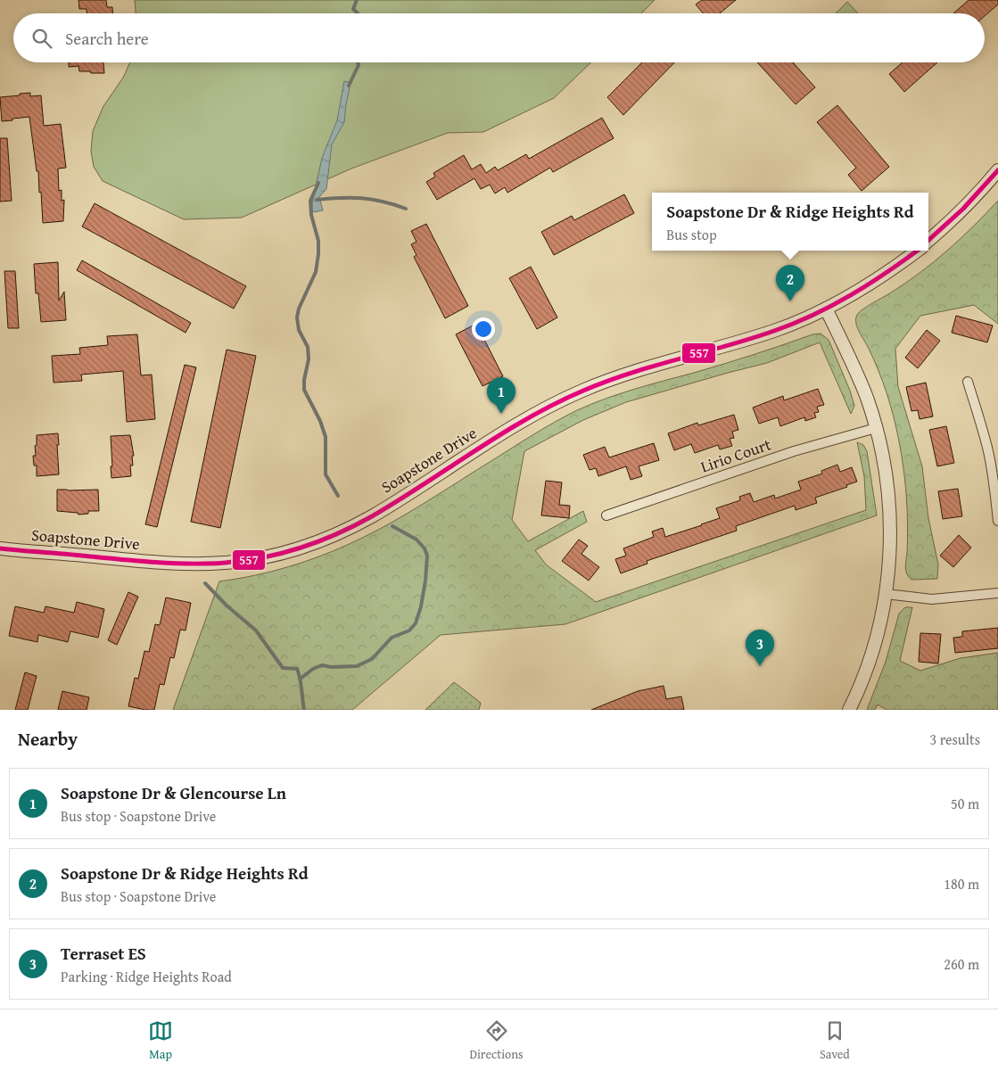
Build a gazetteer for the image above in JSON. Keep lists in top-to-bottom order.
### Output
{
  "streets": {
    "street": ["Lirio Court", "Soapstone Drive"]
  },
  "lines": ["transit line 557"],
  "page": {
    "search": "Search here",
    "popup": ["Soapstone Dr & Ridge Heights Rd", "Bus stop"],
    "pins": ["2", "1", "3"],
    "heading": ["Nearby", "3 results"],
    "list": [
      {
        "mark": "1",
        "name": "Soapstone Dr & Glencourse Ln",
        "note": "Bus stop · Soapstone Drive",
        "value": "50 m"
      },
      {
        "mark": "2",
        "name": "Soapstone Dr & Ridge Heights Rd",
        "note": "Bus stop · Soapstone Drive",
        "value": "180 m"
      },
      {
        "mark": "3",
        "name": "Terraset ES",
        "note": "Parking · Ridge Heights Road",
        "value": "260 m"
      }
    ],
    "nav": ["Map", "Directions", "Saved"]
  }
}
